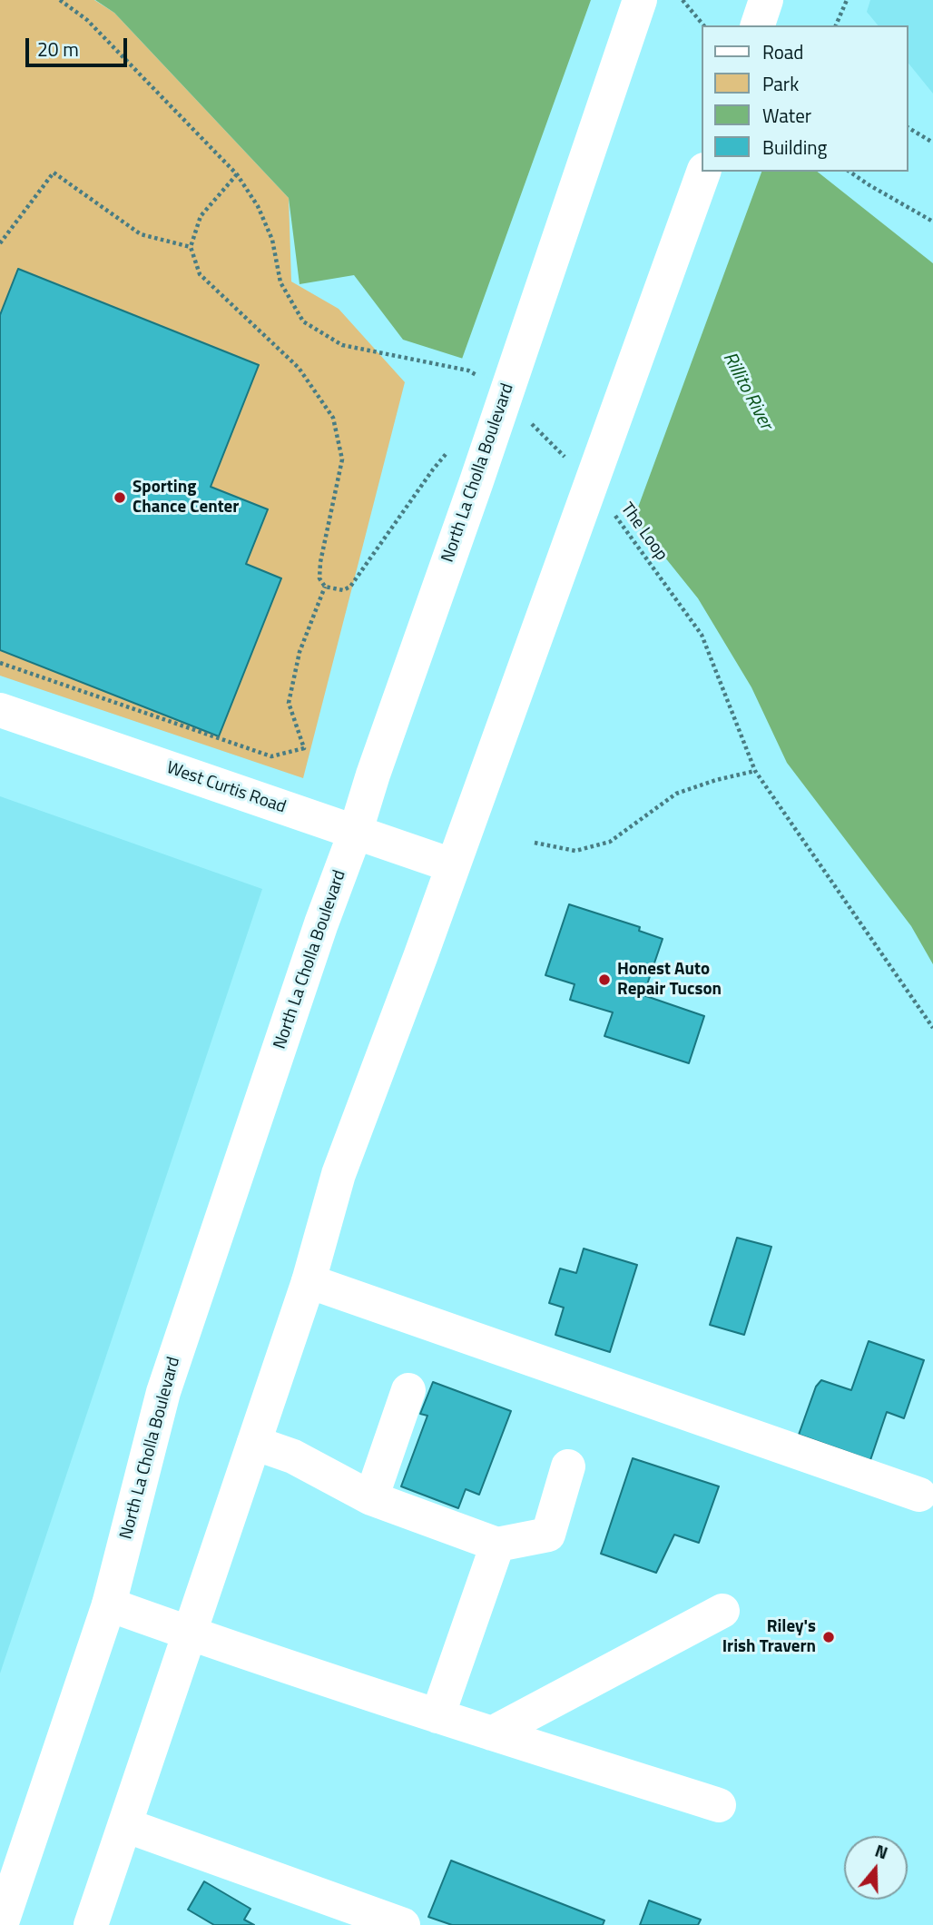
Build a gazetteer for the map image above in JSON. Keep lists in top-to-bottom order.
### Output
{
  "streets": {
    "main road": ["North La Cholla Boulevard", "West Curtis Road"],
    "path": ["The Loop"]
  },
  "crossings": [
    ["North La Cholla Boulevard", "West Curtis Road"]
  ],
  "water": ["Rillito River"],
  "places": ["Sporting Chance Center", "Honest Auto Repair Tucson", "Riley's Irish Travern"],
  "legend": [
    "Road",
    "Park",
    "Water",
    "Building"
  ],
  "scale_bar": "20 m",
  "north": "top"
}
